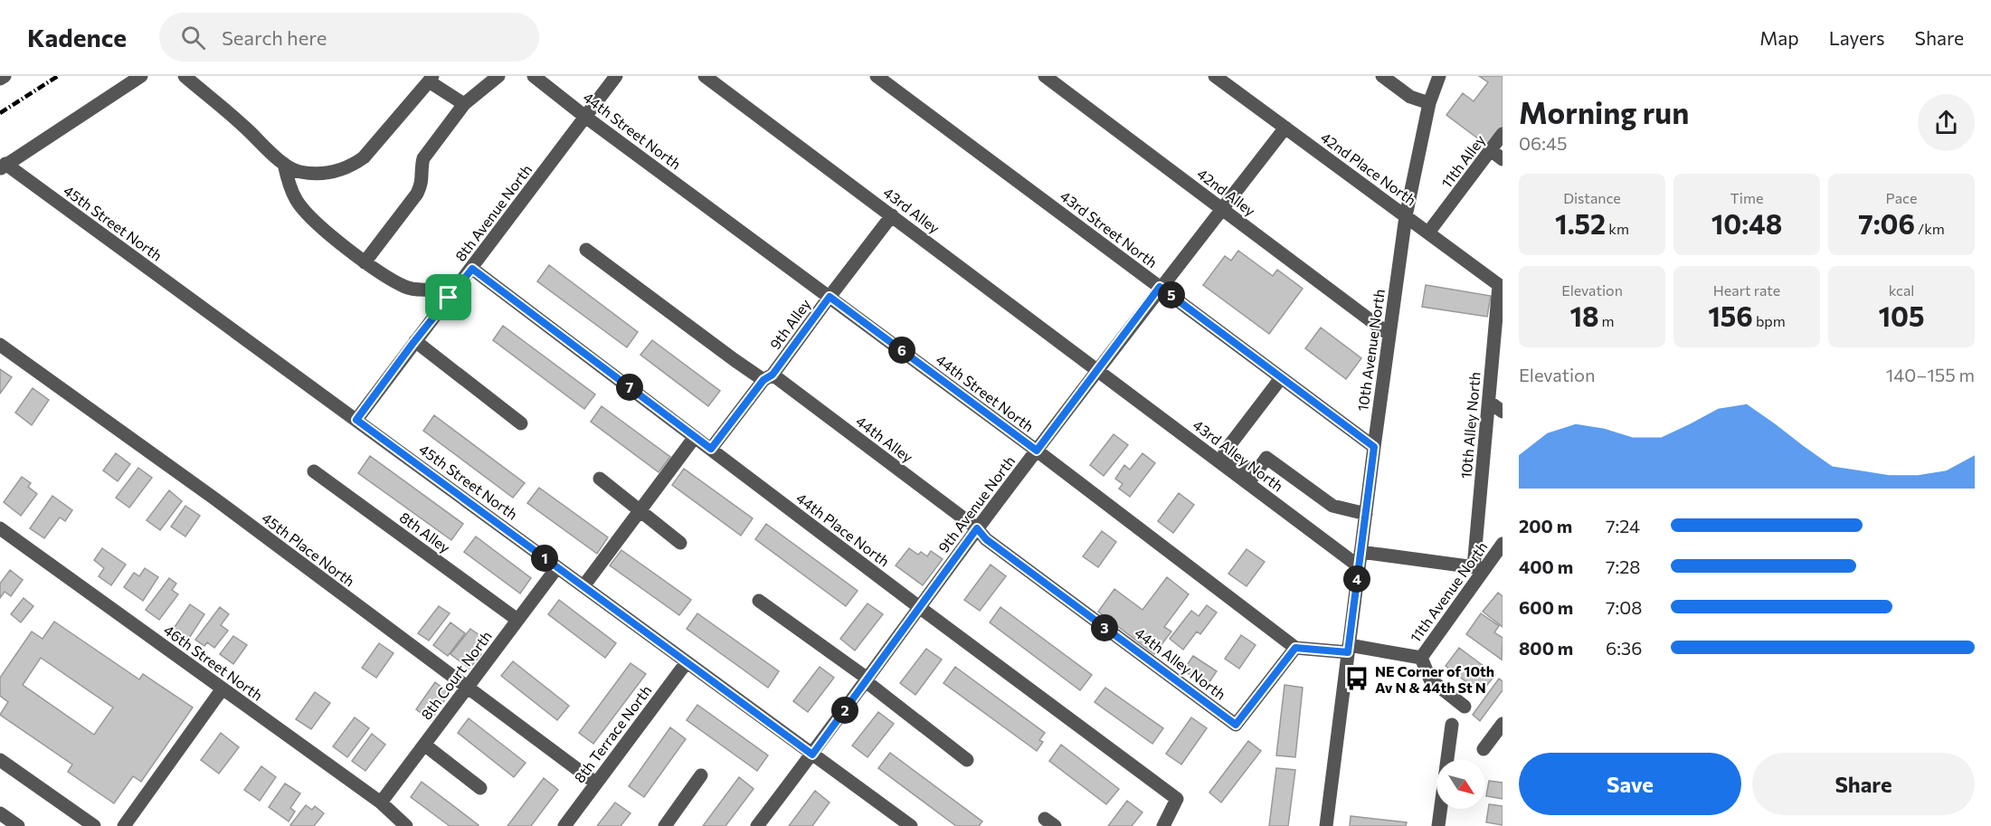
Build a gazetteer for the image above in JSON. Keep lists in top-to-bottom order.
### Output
{
  "streets": {
    "street": [
      "44th Street North",
      "11th Alley",
      "42nd Place North",
      "42nd Alley",
      "43rd Alley",
      "8th Avenue North",
      "45th Street North",
      "43rd Street North",
      "9th Alley",
      "10th Avenue North",
      "10th Alley North",
      "44th Alley",
      "43rd Alley North",
      "9th Avenue North",
      "44th Place North",
      "8th Alley",
      "45th Place North",
      "11th Avenue North",
      "46th Street North",
      "44th Alley North",
      "8th Court North",
      "8th Terrace North"
    ]
  },
  "crossings": [
    ["44th Street North", "8th Avenue North"],
    ["44th Street North", "9th Alley"],
    ["44th Street North", "9th Avenue North"],
    ["44th Street North", "44th Alley North"],
    ["11th Alley", "42nd Place North"],
    ["42nd Place North", "10th Avenue North"],
    ["42nd Place North", "10th Alley North"],
    ["42nd Place North", "9th Avenue North"],
    ["42nd Alley", "10th Avenue North"],
    ["42nd Alley", "9th Avenue North"],
    ["43rd Alley", "9th Alley"],
    ["43rd Alley", "43rd Alley North"],
    ["43rd Alley", "9th Avenue North"],
    ["8th Avenue North", "45th Street North"],
    ["8th Avenue North", "44th Place North"],
    ["45th Street North", "9th Avenue North"],
    ["45th Street North", "8th Court North"],
    ["45th Street North", "8th Terrace North"],
    ["43rd Street North", "10th Avenue North"],
    ["43rd Street North", "9th Avenue North"],
    ["9th Alley", "44th Alley"],
    ["9th Alley", "44th Place North"],
    ["10th Avenue North", "43rd Alley North"],
    ["10th Alley North", "11th Avenue North"],
    ["44th Alley", "9th Avenue North"],
    ["44th Alley", "44th Alley North"],
    ["43rd Alley North", "9th Avenue North"],
    ["9th Avenue North", "44th Place North"],
    ["9th Avenue North", "44th Alley North"],
    ["8th Alley", "8th Court North"],
    ["45th Place North", "8th Court North"],
    ["45th Place North", "8th Terrace North"],
    ["46th Street North", "8th Court North"]
  ],
  "places": {
    "bus stop": ["NE Corner of 10th Av N & 44th St N"]
  },
  "north": "bottom right",
  "page": {
    "header": "Kadence",
    "search": "Search here",
    "nav": ["Map", "Layers", "Share"],
    "heading": ["Morning run", "06:45"],
    "stats": [
      ["Distance", "1.52 km"],
      ["Time", "10:48"],
      ["Pace", "7:06 /km"],
      ["Elevation", "18 m"],
      ["Heart rate", "156 bpm"],
      ["kcal", "105"]
    ],
    "pins": [
      "5",
      "6",
      "7",
      "1",
      "4",
      "3",
      "2"
    ],
    "chart": ["Elevation", "140–155 m"],
    "list": [
      {
        "name": "200 m",
        "note": "7:24"
      },
      {
        "name": "400 m",
        "note": "7:28"
      },
      {
        "name": "600 m",
        "note": "7:08"
      },
      {
        "name": "800 m",
        "note": "6:36"
      }
    ],
    "buttons": ["Save", "Share"]
  }
}
